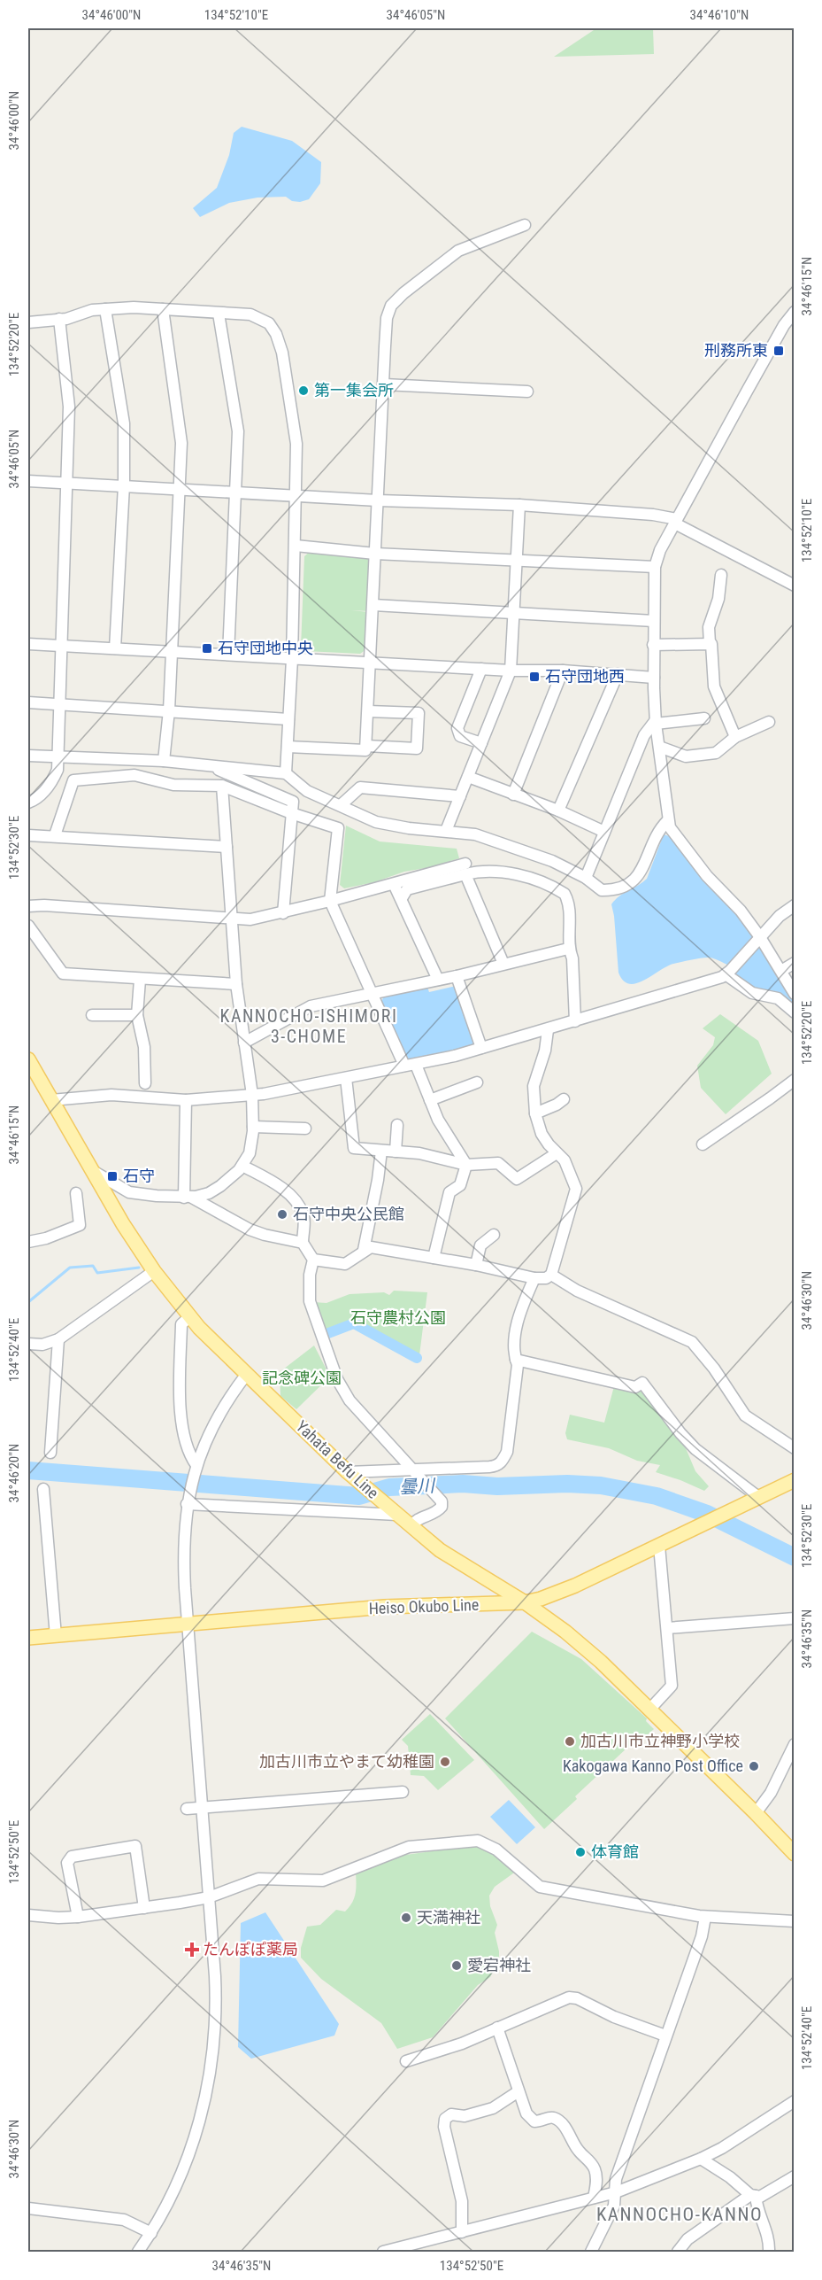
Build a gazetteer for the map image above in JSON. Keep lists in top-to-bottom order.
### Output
{
  "streets": {
    "main road": ["Yahata Befu Line", "Heiso Okubo Line"]
  },
  "crossings": [
    ["Yahata Befu Line", "Heiso Okubo Line"]
  ],
  "districts": ["KANNOCHO-ISHIMORI 3-CHOME", "KANNOCHO-KANNO"],
  "water": ["曇川"],
  "parks": ["石守農村公園", "記念碑公園"],
  "places": {
    "transit": [
      "刑務所東",
      "石守団地中央",
      "石守団地西",
      "石守"
    ],
    "other": [
      "第一集会所",
      "石守中央公民館",
      "加古川市立神野小学校",
      "加古川市立やまて幼稚園",
      "Kakogawa Kanno Post Office",
      "体育館",
      "天満神社",
      "愛宕神社"
    ],
    "health": ["たんぽぽ薬局"]
  },
  "coordinates": [
    "34°46'00\"N",
    "134°52'10\"E",
    "34°46'05\"N",
    "34°46'10\"N",
    "34°46'15\"N",
    "134°52'20\"E",
    "134°52'30\"E",
    "34°46'30\"N",
    "134°52'40\"E",
    "34°46'20\"N",
    "34°46'35\"N",
    "134°52'50\"E"
  ]
}
